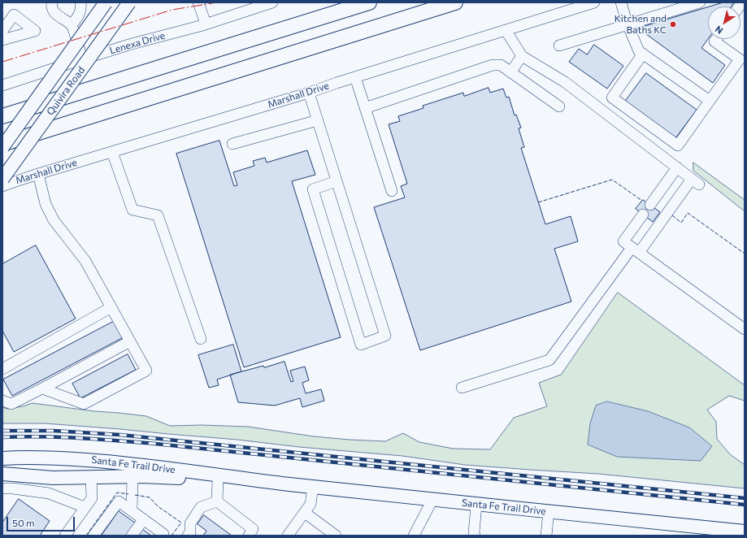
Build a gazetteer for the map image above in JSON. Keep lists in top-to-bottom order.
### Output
{
  "streets": {
    "main road": ["Quivira Road", "Santa Fe Trail Drive"],
    "street": ["Lenexa Drive", "Marshall Drive"]
  },
  "places": ["Kitchen and Baths KC"],
  "scale_bar": "50 m",
  "north": "bottom left"
}
